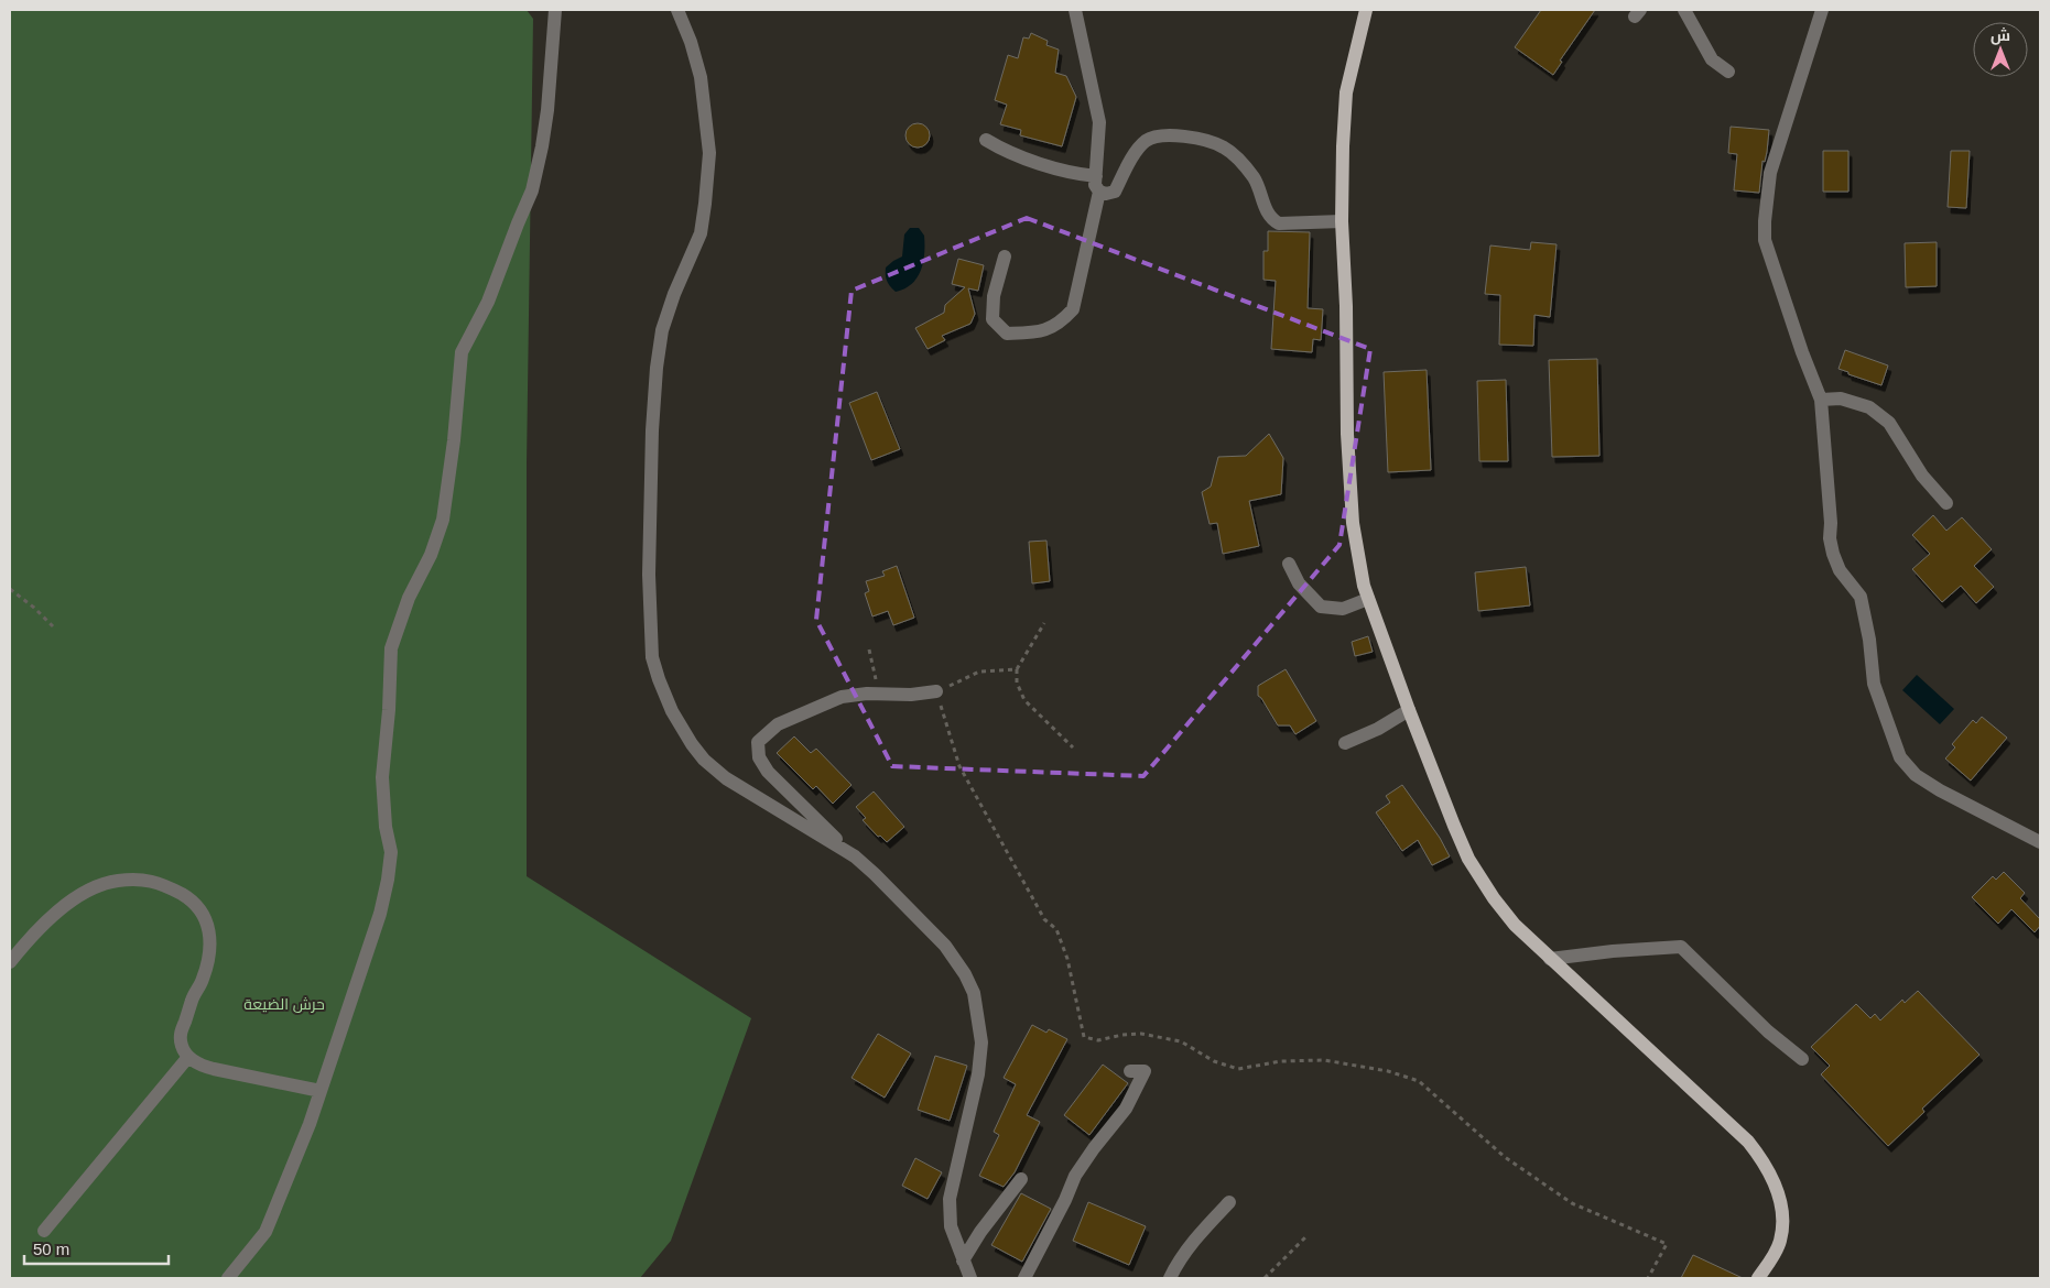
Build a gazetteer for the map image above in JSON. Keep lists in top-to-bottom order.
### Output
{
  "parks": ["حرش الضيعة"],
  "scale_bar": "50 m",
  "north": "top"
}
